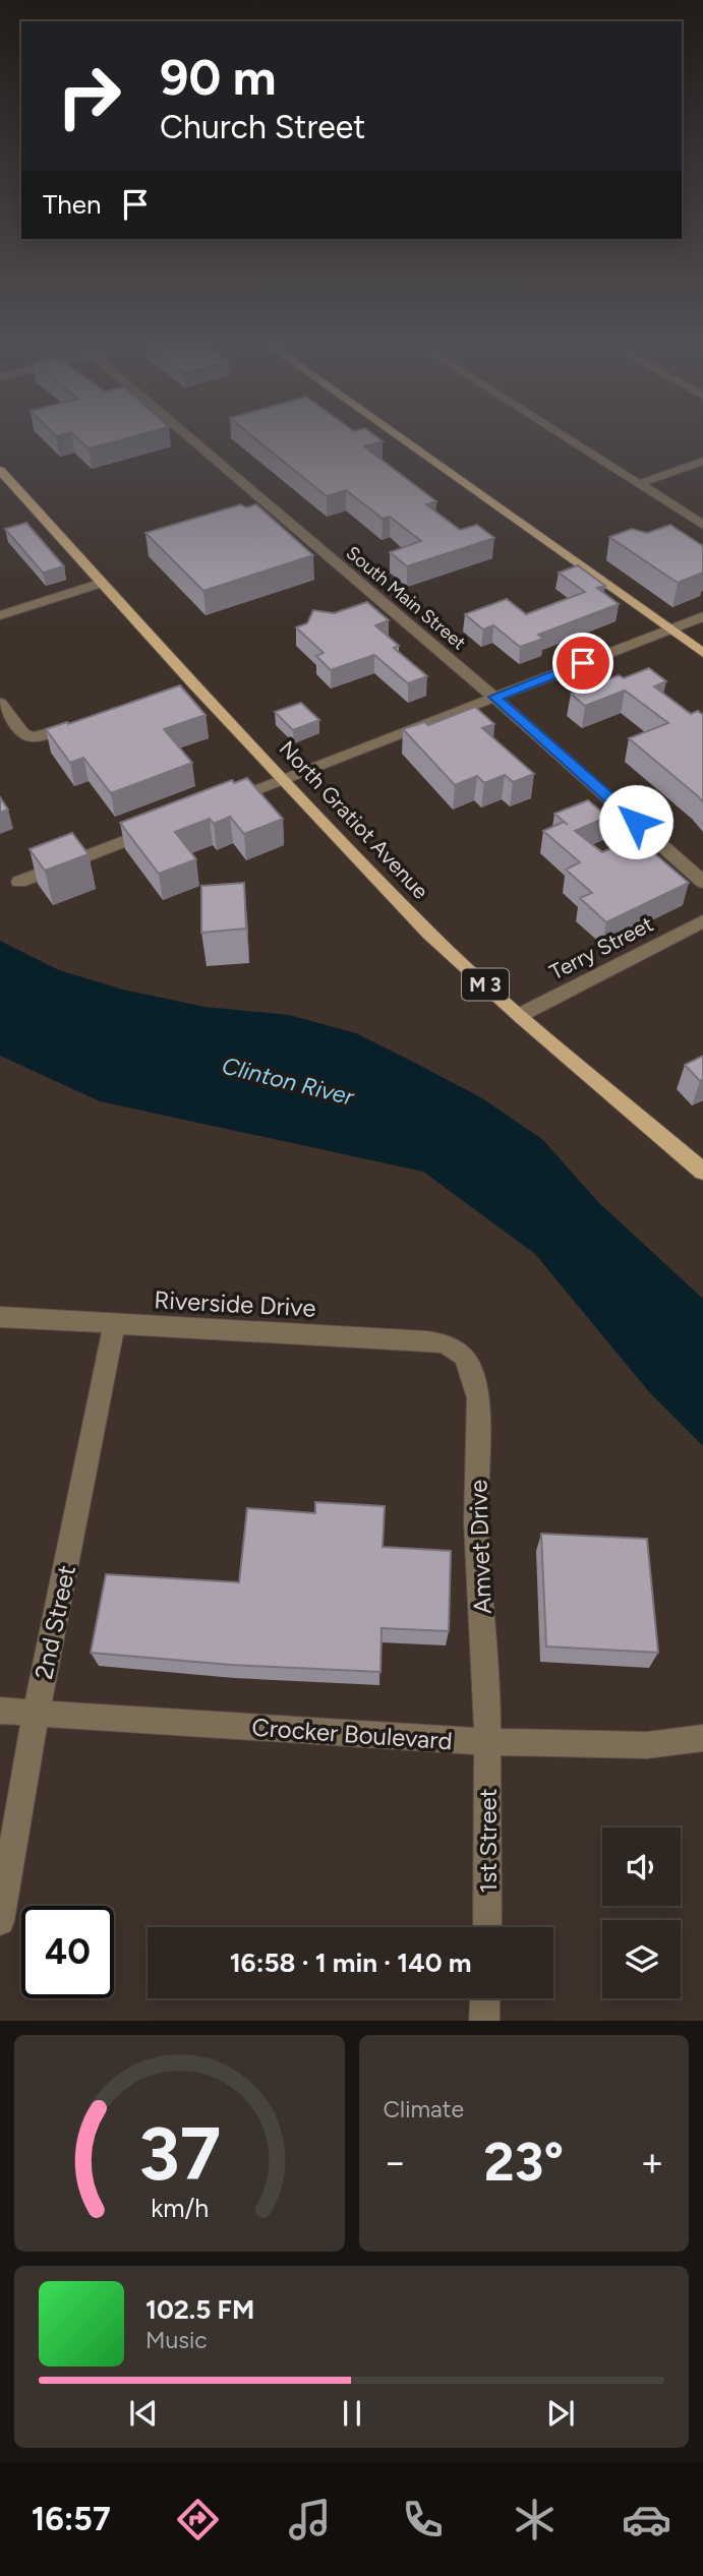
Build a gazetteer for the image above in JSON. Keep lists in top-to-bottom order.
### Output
{
  "streets": {
    "main road": ["North Gratiot Avenue", "M 3"],
    "street": [
      "South Main Street",
      "Terry Street",
      "Riverside Drive",
      "Amvet Drive",
      "2nd Street",
      "Crocker Boulevard",
      "1st Street"
    ]
  },
  "crossings": [
    ["North Gratiot Avenue", "Terry Street"],
    ["Riverside Drive", "Amvet Drive"],
    ["Riverside Drive", "2nd Street"],
    ["Amvet Drive", "Crocker Boulevard"],
    ["Amvet Drive", "1st Street"],
    ["2nd Street", "Crocker Boulevard"],
    ["Crocker Boulevard", "1st Street"]
  ],
  "water": ["Clinton River"],
  "page": {
    "turn": ["90 m", "Church Street"],
    "then": "Then",
    "limit": "40",
    "trip": "16:58 · 1 min · 140 m",
    "tile": "Climate",
    "heat": ["−", "23°", "+"],
    "song": ["102.5 FM", "Music"],
    "tabs": "16:57",
    "gauge": ["37", "km/h"]
  }
}
